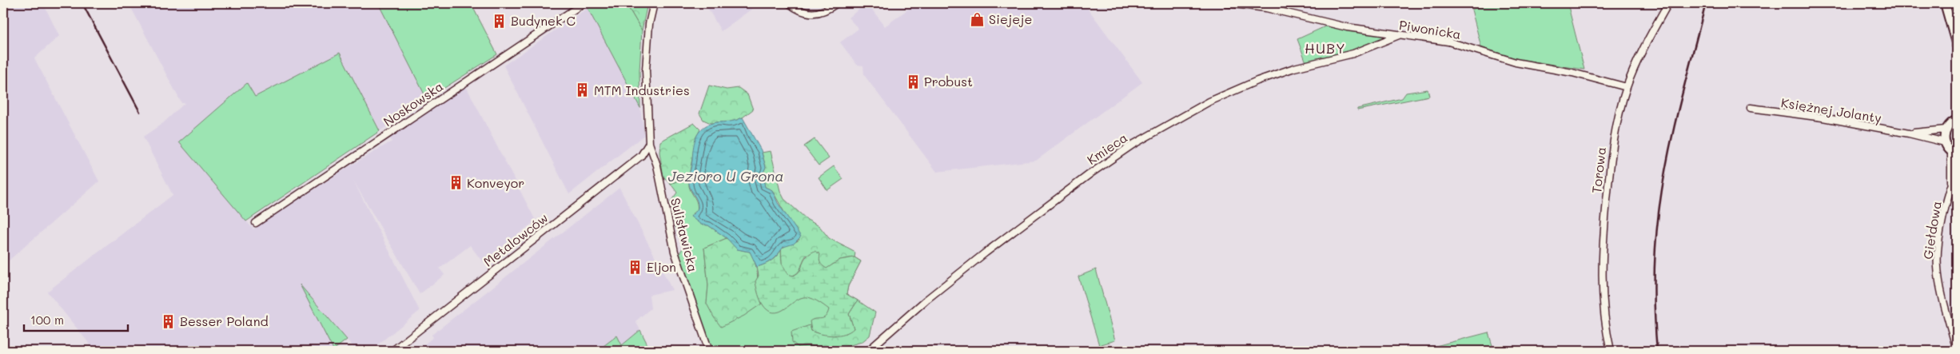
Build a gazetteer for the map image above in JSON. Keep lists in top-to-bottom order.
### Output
{
  "streets": {
    "street": [
      "Piwonicka",
      "Noskowska",
      "Księżnej Jolanty",
      "Kmieca",
      "Torowa",
      "Giełdowa",
      "Sulisławicka",
      "Metalowców"
    ]
  },
  "crossings": [
    ["Piwonicka", "Kmieca"],
    ["Piwonicka", "Torowa"],
    ["Sulisławicka", "Metalowców"]
  ],
  "districts": ["HUBY"],
  "water": ["Jezioro U Grona"],
  "places": {
    "shop": ["Siejeje"],
    "building": [
      "Budynek C",
      "Probust",
      "MTM Industries",
      "Konveyor",
      "Eljon",
      "Besser Poland"
    ]
  },
  "scale_bar": "100 m"
}
